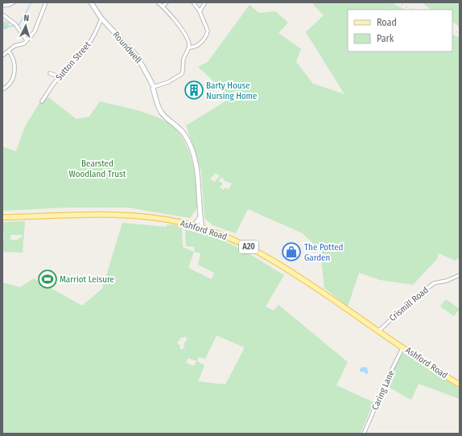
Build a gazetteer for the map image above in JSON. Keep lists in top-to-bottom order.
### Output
{
  "streets": {
    "main road": ["Ashford Road", "A20"],
    "street": [
      "Roundwell",
      "Sutton Street",
      "Crismill Road",
      "Caring Lane"
    ]
  },
  "crossings": [
    ["Roundwell", "Sutton Street"],
    ["Roundwell", "Ashford Road"],
    ["Ashford Road", "Crismill Road"],
    ["Ashford Road", "Caring Lane"]
  ],
  "parks": ["Bearsted Woodland Trust"],
  "places": {
    "building": ["Barty House Nursing Home"],
    "shop": ["The Potted Garden"],
    "sports": ["Marriot Leisure"]
  },
  "legend": ["Road", "Park"],
  "north": "top"
}
